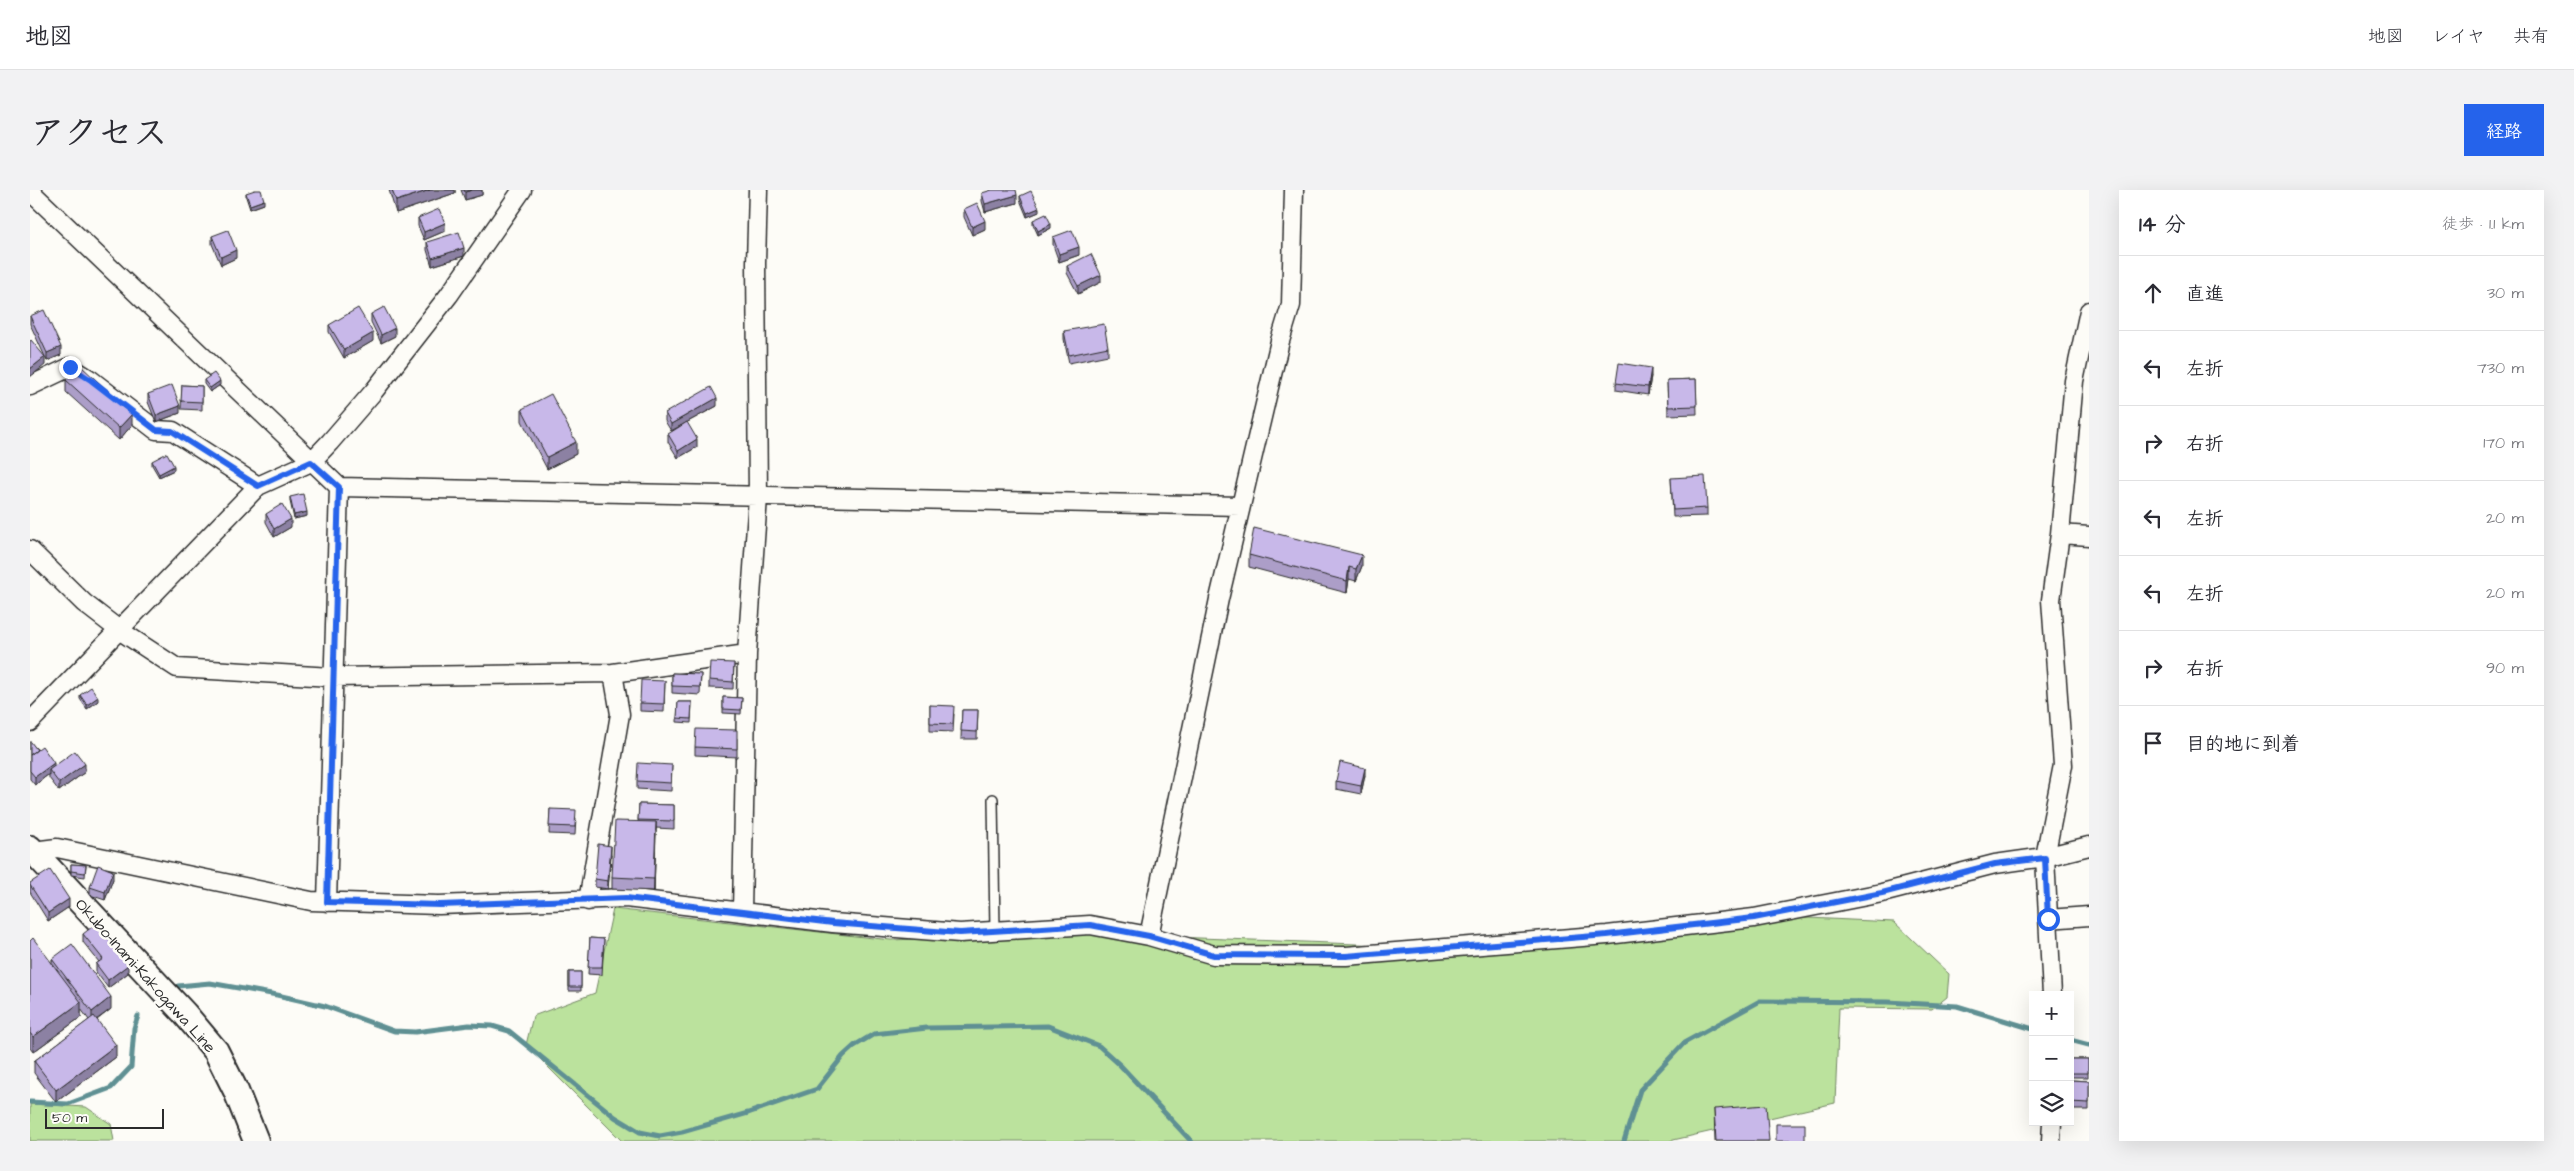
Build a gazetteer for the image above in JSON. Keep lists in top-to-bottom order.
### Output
{
  "streets": {
    "main road": ["Okubo-Inami-Kakogawa Line"]
  },
  "scale_bar": "50 m",
  "page": {
    "header": "地図",
    "nav": ["地図", "レイヤ", "共有"],
    "title": "アクセス",
    "buttons": "経路",
    "heading": ["14 分", "徒歩 · 1.1 km"],
    "list": [
      ["直進", "30 m"],
      ["左折", "730 m"],
      ["右折", "170 m"],
      ["左折", "20 m"],
      ["左折", "20 m"],
      ["右折", "90 m"],
      "目的地に到着"
    ],
    "map_buttons": ["+", "−"],
    "scale": "50 m"
  }
}
